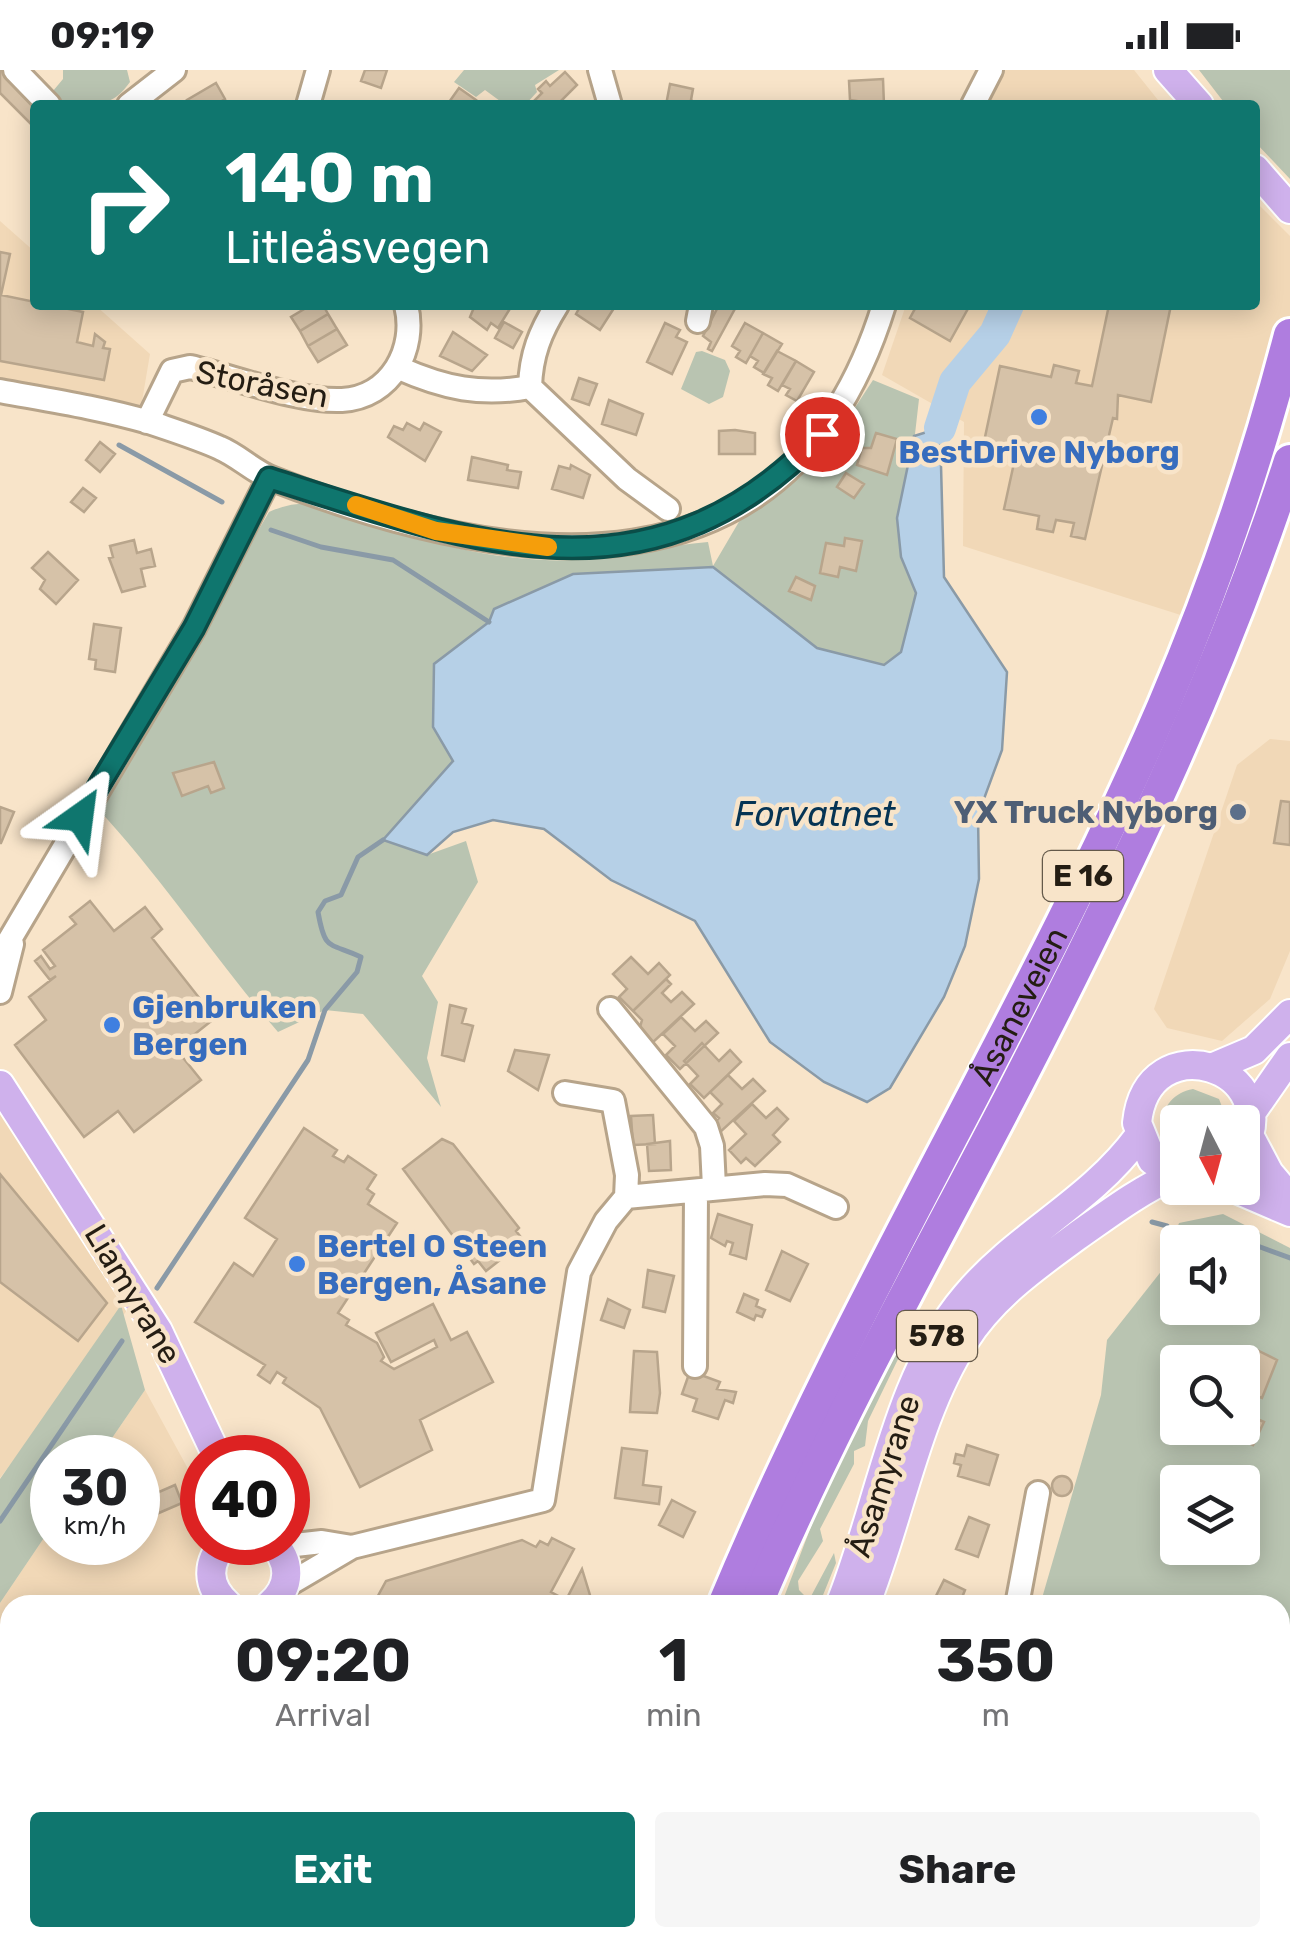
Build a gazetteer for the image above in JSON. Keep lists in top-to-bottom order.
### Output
{
  "streets": {
    "highway": ["E 16", "Åsaneveien"],
    "main road": ["Liamyrane", "578", "Åsamyrane"],
    "street": ["Storåsen"]
  },
  "crossings": [
    ["578", "Åsamyrane"]
  ],
  "water": ["Forvatnet"],
  "places": [
    "BestDrive Nyborg",
    "YX Truck Nyborg",
    "Gjenbruken Bergen",
    "Bertel O Steen Bergen, Åsane"
  ],
  "north": "bottom",
  "page": {
    "status": "09:19",
    "turn": ["140 m", "Litleåsvegen"],
    "speed": "30 km/h",
    "limit": "40",
    "eta": [
      "09:20",
      "Arrival",
      "1",
      "min",
      "350",
      "m"
    ],
    "buttons": ["Exit", "Share"]
  }
}
